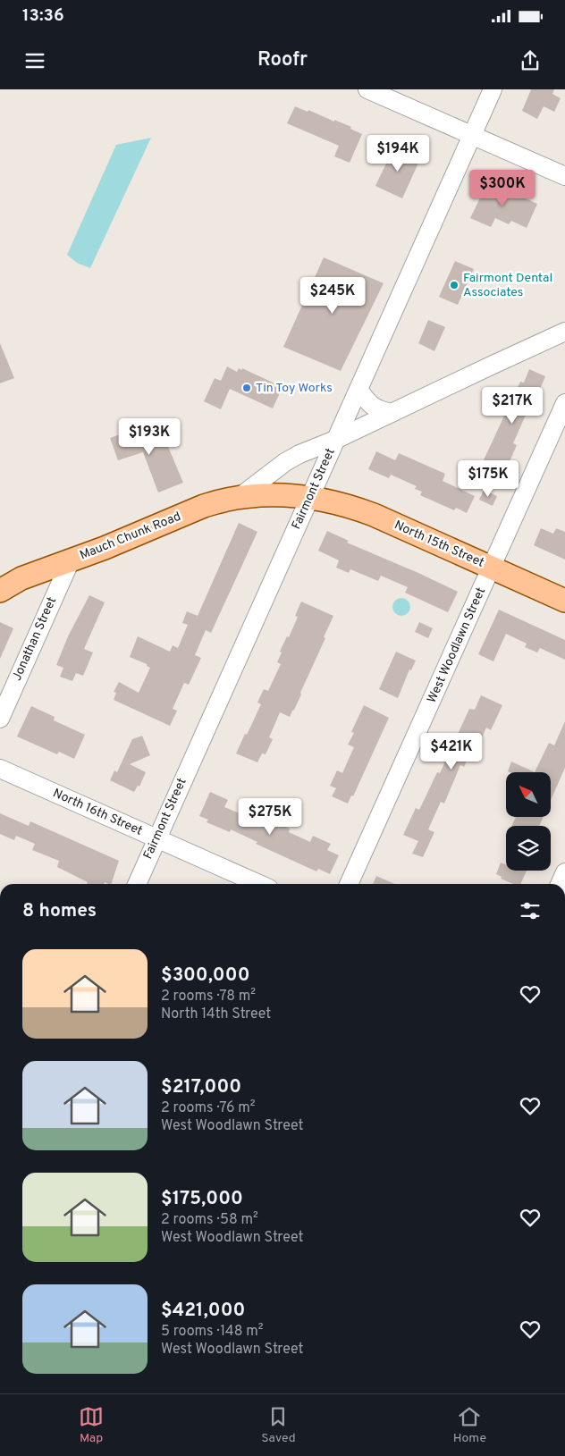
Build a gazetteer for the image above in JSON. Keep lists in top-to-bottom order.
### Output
{
  "streets": {
    "main road": ["Mauch Chunk Road", "North 15th Street"],
    "street": [
      "Fairmont Street",
      "Jonathan Street",
      "West Woodlawn Street",
      "North 16th Street"
    ]
  },
  "crossings": [
    ["Fairmont Street", "Mauch Chunk Road"],
    ["Fairmont Street", "North 15th Street"],
    ["Fairmont Street", "North 16th Street"],
    ["Mauch Chunk Road", "North 15th Street"],
    ["Mauch Chunk Road", "Jonathan Street"],
    ["North 15th Street", "West Woodlawn Street"]
  ],
  "places": ["Fairmont Dental Associates", "Tin Toy Works"],
  "north": "top left",
  "page": {
    "status": "13:36",
    "header": "Roofr",
    "price": [
      "$194K",
      "$300K",
      "$245K",
      "$217K",
      "$193K",
      "$175K",
      "$421K",
      "$275K"
    ],
    "heading": "8 homes",
    "list": [
      {
        "name": "$300,000",
        "note": "2 rooms · 78 m² · North 14th Street"
      },
      {
        "name": "$217,000",
        "note": "2 rooms · 76 m² · West Woodlawn Street"
      },
      {
        "name": "$175,000",
        "note": "2 rooms · 58 m² · West Woodlawn Street"
      },
      {
        "name": "$421,000",
        "note": "5 rooms · 148 m² · West Woodlawn Street"
      }
    ],
    "tabs": ["Map", "Saved", "Home"]
  }
}
